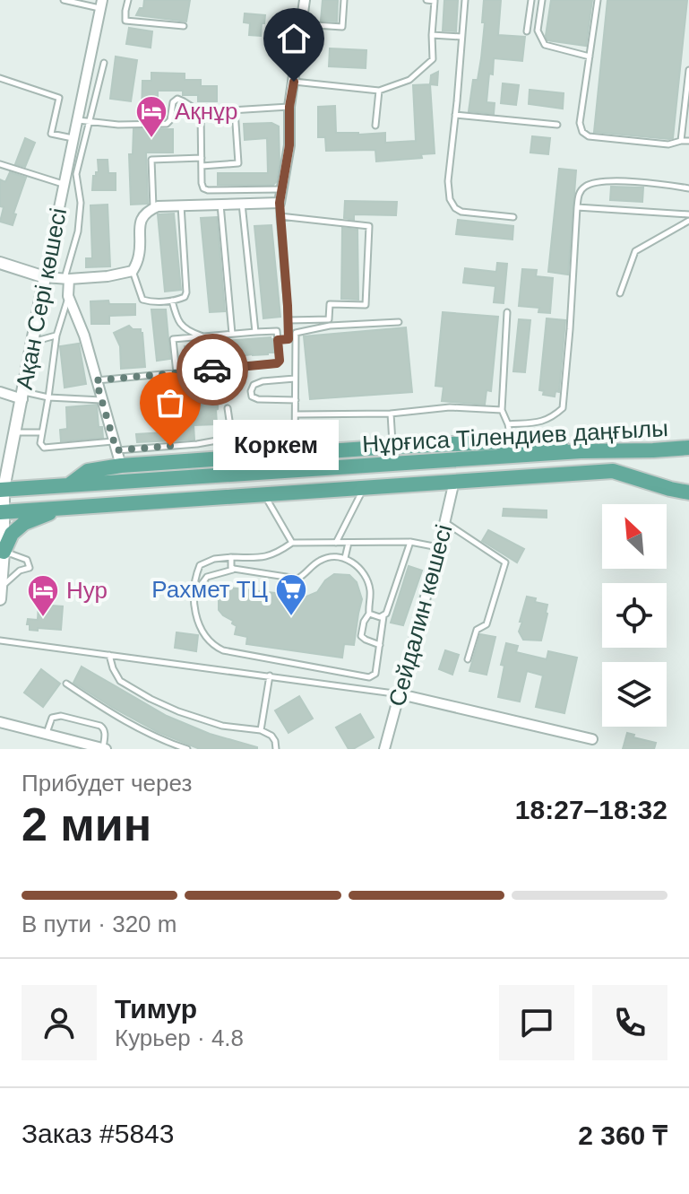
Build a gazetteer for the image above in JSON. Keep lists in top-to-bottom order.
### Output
{
  "streets": {
    "main road": ["Нұрғиса Тілендиев даңғылы"],
    "street": ["Ақан Сері көшесі", "Сейдалин көшесі"]
  },
  "crossings": [
    ["Ақан Сері көшесі", "Нұрғиса Тілендиев даңғылы"],
    ["Нұрғиса Тілендиев даңғылы", "Сейдалин көшесі"]
  ],
  "places": {
    "hotel": ["Ақнұр", "Нур"],
    "other": ["Коркем"],
    "supermarket": ["Рахмет ТЦ"]
  },
  "north": "top left",
  "page": {
    "bubble": "Коркем",
    "heading": ["2 мин", "Прибудет через", "18:27–18:32"],
    "panel": [
      "Тимур",
      "Курьер · 4.8",
      "Заказ #5843",
      "2 360 ₸"
    ],
    "bar": "В пути · 320 m"
  }
}
